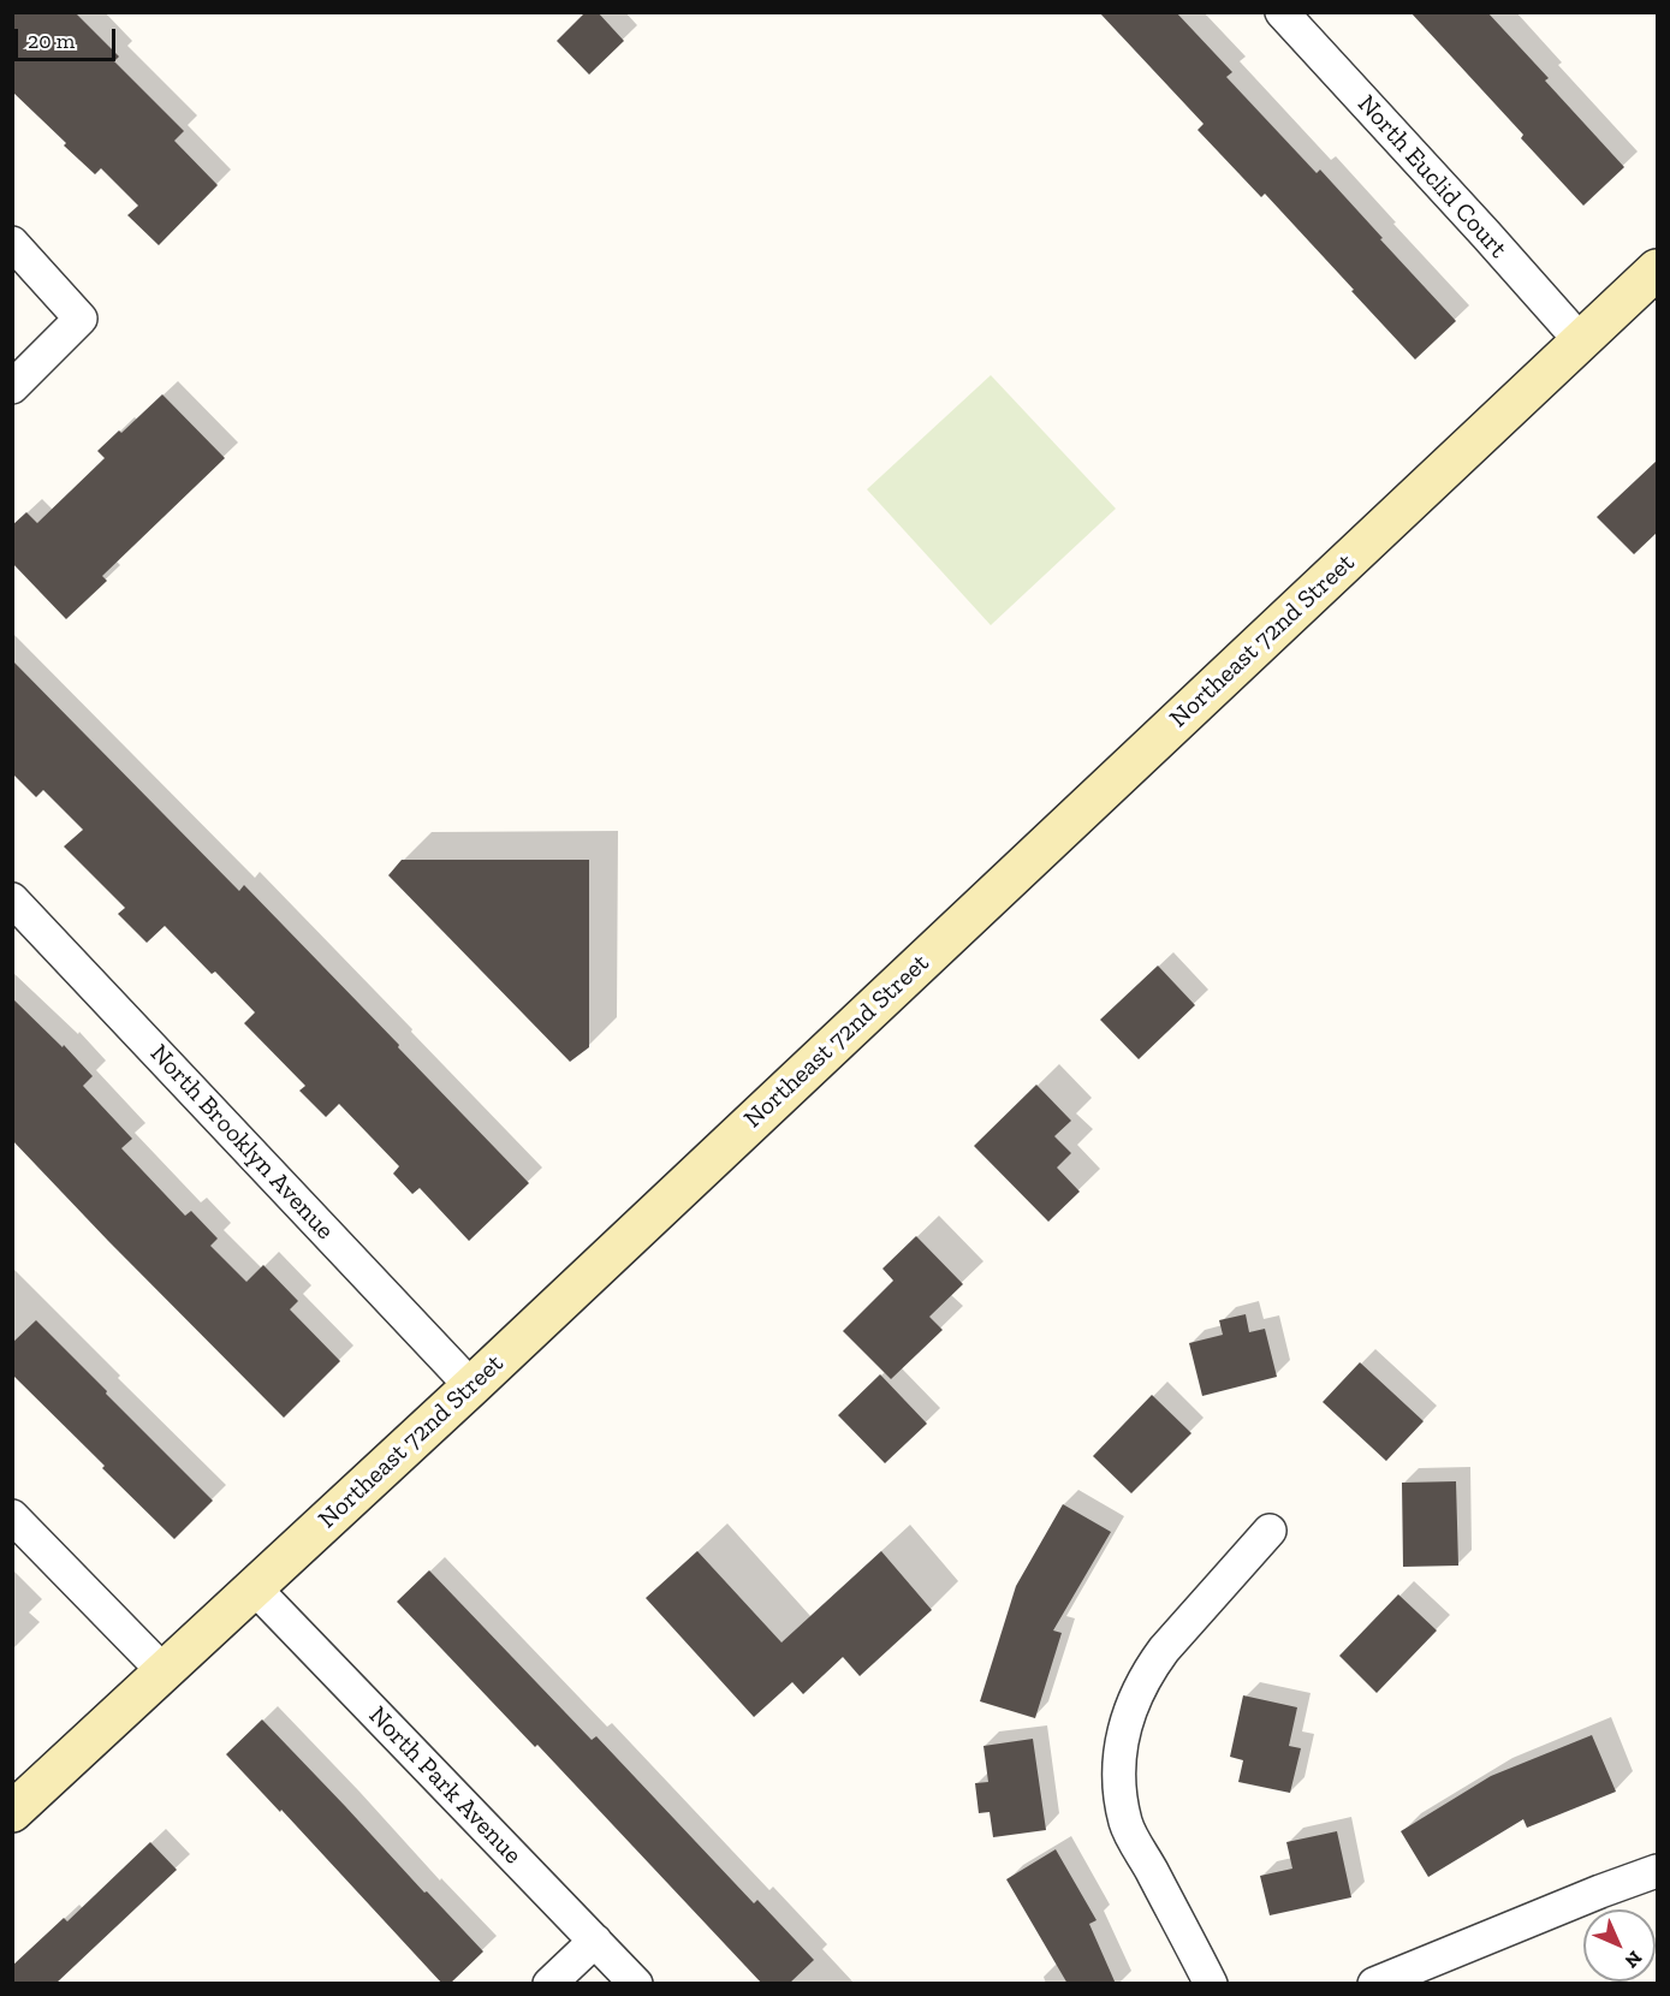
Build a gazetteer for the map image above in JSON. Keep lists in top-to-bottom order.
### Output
{
  "streets": {
    "main road": ["Northeast 72nd Street"],
    "street": ["North Euclid Court", "North Brooklyn Avenue", "North Park Avenue"]
  },
  "crossings": [
    ["North Euclid Court", "Northeast 72nd Street"],
    ["Northeast 72nd Street", "North Brooklyn Avenue"],
    ["Northeast 72nd Street", "North Park Avenue"]
  ],
  "scale_bar": "20 m",
  "north": "bottom right"
}
